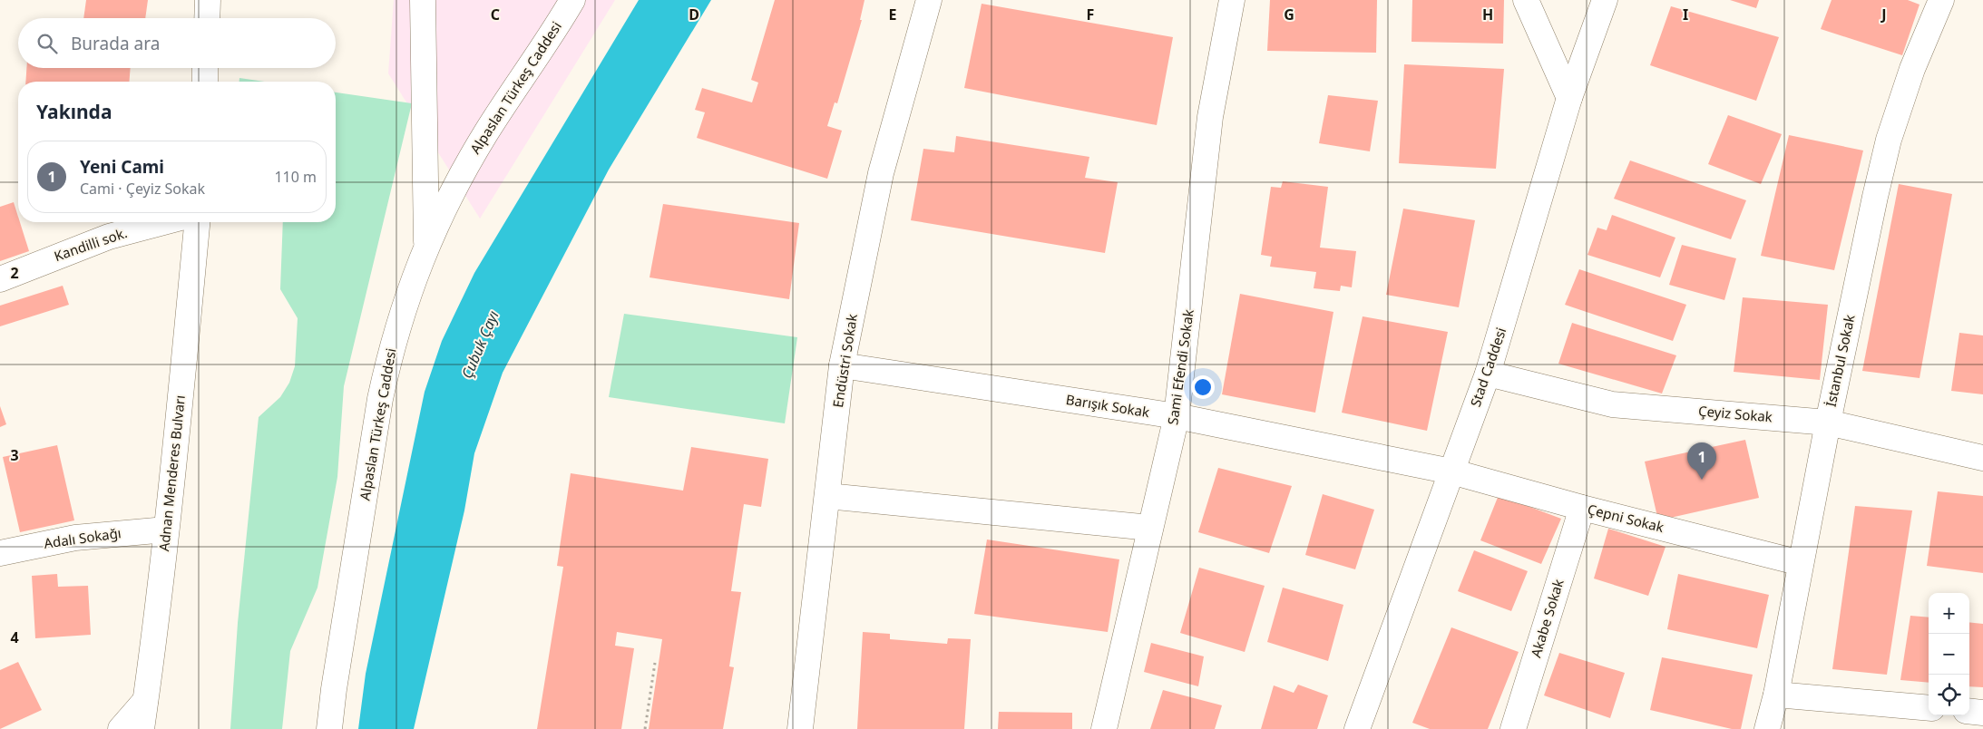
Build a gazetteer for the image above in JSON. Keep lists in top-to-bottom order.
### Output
{
  "streets": {
    "street": [
      "Alpaslan Türkeş Caddesi",
      "Kandilli sok.",
      "Endüstri Sokak",
      "İstanbul Sokak",
      "Sami Efendi Sokak",
      "Stad Caddesi",
      "Barışık Sokak",
      "Çeyiz Sokak",
      "Adnan Menderes Bulvarı",
      "Çepni Sokak",
      "Adalı Sokağı",
      "Akabe Sokak"
    ]
  },
  "crossings": [
    ["Endüstri Sokak", "Barışık Sokak"],
    ["İstanbul Sokak", "Çeyiz Sokak"],
    ["İstanbul Sokak", "Çepni Sokak"],
    ["Sami Efendi Sokak", "Barışık Sokak"],
    ["Stad Caddesi", "Barışık Sokak"],
    ["Stad Caddesi", "Çeyiz Sokak"],
    ["Stad Caddesi", "Çepni Sokak"],
    ["Barışık Sokak", "Çepni Sokak"],
    ["Adnan Menderes Bulvarı", "Adalı Sokağı"],
    ["Çepni Sokak", "Akabe Sokak"]
  ],
  "water": ["Çubuk Çayı"],
  "page": {
    "search": "Burada ara",
    "heading": "Yakında",
    "list": [
      {
        "mark": "1",
        "name": "Yeni Cami",
        "note": "Cami · Çeyiz Sokak",
        "value": "110 m"
      }
    ],
    "pins": "1",
    "map_buttons": ["+", "−"]
  },
  "grid": {
    "columns": [
      "C",
      "D",
      "E",
      "F",
      "G",
      "H",
      "I",
      "J"
    ],
    "rows": ["2", "3", "4"]
  }
}
